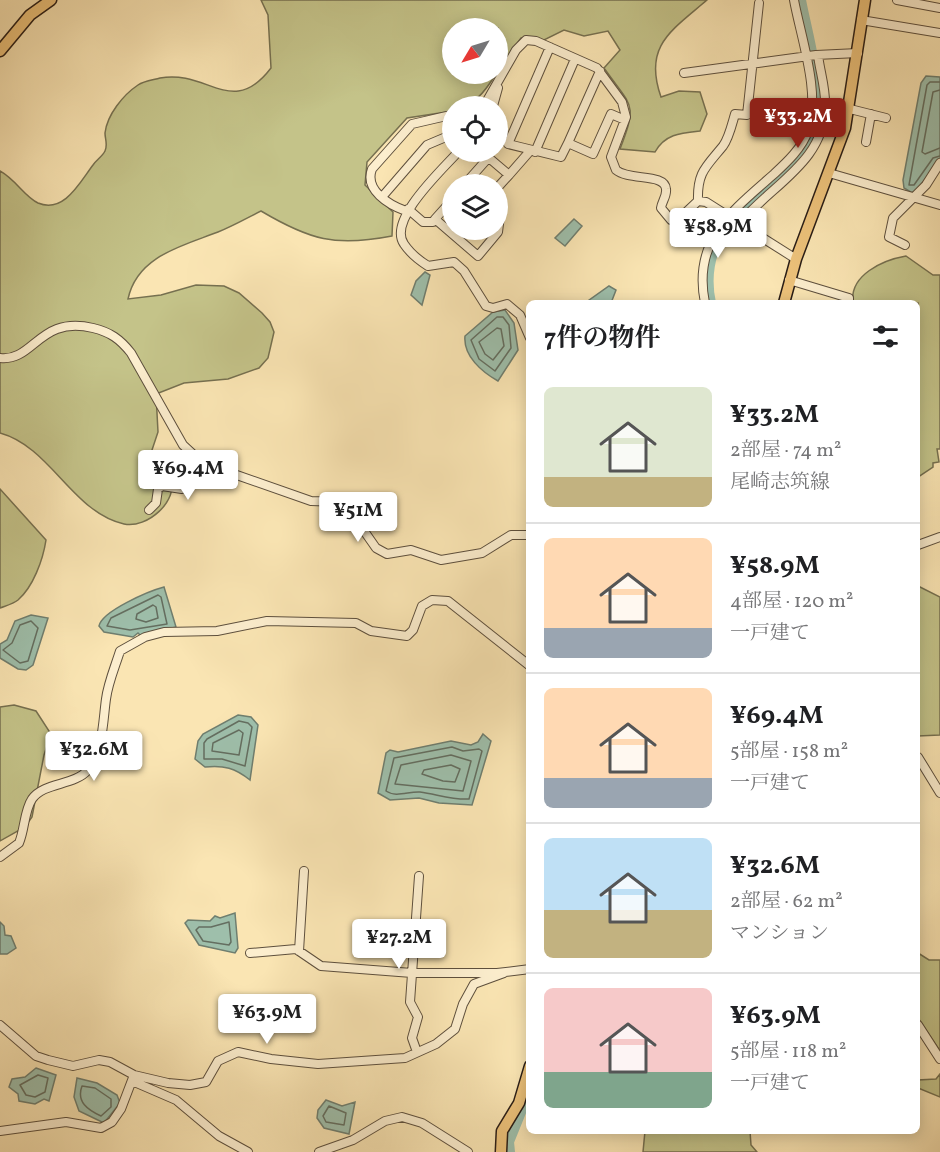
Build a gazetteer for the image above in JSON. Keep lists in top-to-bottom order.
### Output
{
  "north": "bottom left",
  "page": {
    "price": [
      "¥33.2M",
      "¥58.9M",
      "¥69.4M",
      "¥51M",
      "¥32.6M",
      "¥27.2M",
      "¥63.9M"
    ],
    "heading": "7件の物件",
    "list": [
      {
        "name": "¥33.2M",
        "note": "2部屋 · 74 m² · 尾崎志筑線"
      },
      {
        "name": "¥58.9M",
        "note": "4部屋 · 120 m² · 一戸建て"
      },
      {
        "name": "¥69.4M",
        "note": "5部屋 · 158 m² · 一戸建て"
      },
      {
        "name": "¥32.6M",
        "note": "2部屋 · 62 m² · マンション"
      },
      {
        "name": "¥63.9M",
        "note": "5部屋 · 118 m² · 一戸建て"
      }
    ]
  }
}
